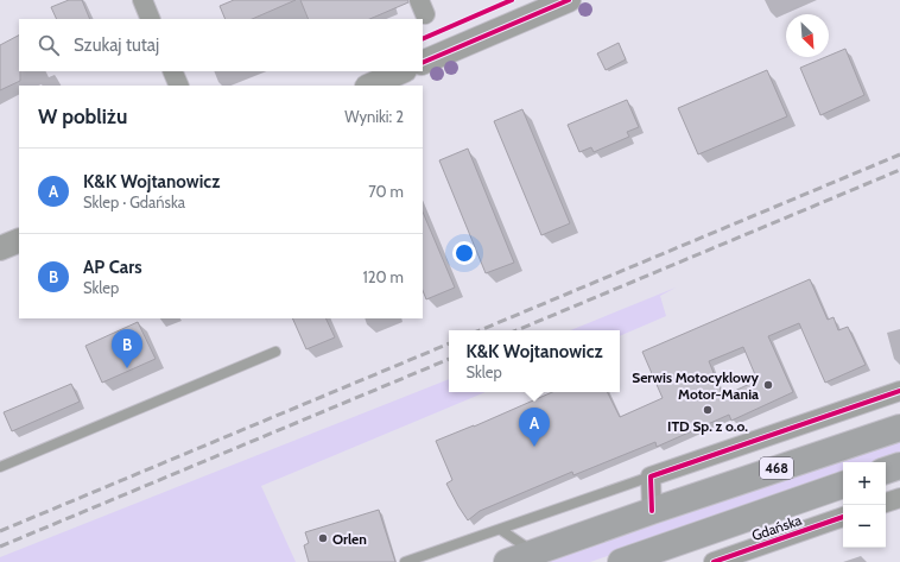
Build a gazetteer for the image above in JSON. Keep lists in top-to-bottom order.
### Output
{
  "streets": {
    "main road": ["468", "Gdańska"]
  },
  "places": ["Serwis Motocyklowy Motor-Mania", "ITD Sp. z o.o.", "Orlen"],
  "north": "bottom right",
  "page": {
    "search": "Szukaj tutaj",
    "heading": ["W pobliżu", "Wyniki: 2"],
    "list": [
      {
        "mark": "A",
        "name": "K&K Wojtanowicz",
        "note": "Sklep · Gdańska",
        "value": "70 m"
      },
      {
        "mark": "B",
        "name": "AP Cars",
        "note": "Sklep",
        "value": "120 m"
      }
    ],
    "pins": ["B", "A"],
    "popup": ["K&K Wojtanowicz", "Sklep"],
    "map_buttons": ["+", "−"]
  }
}
